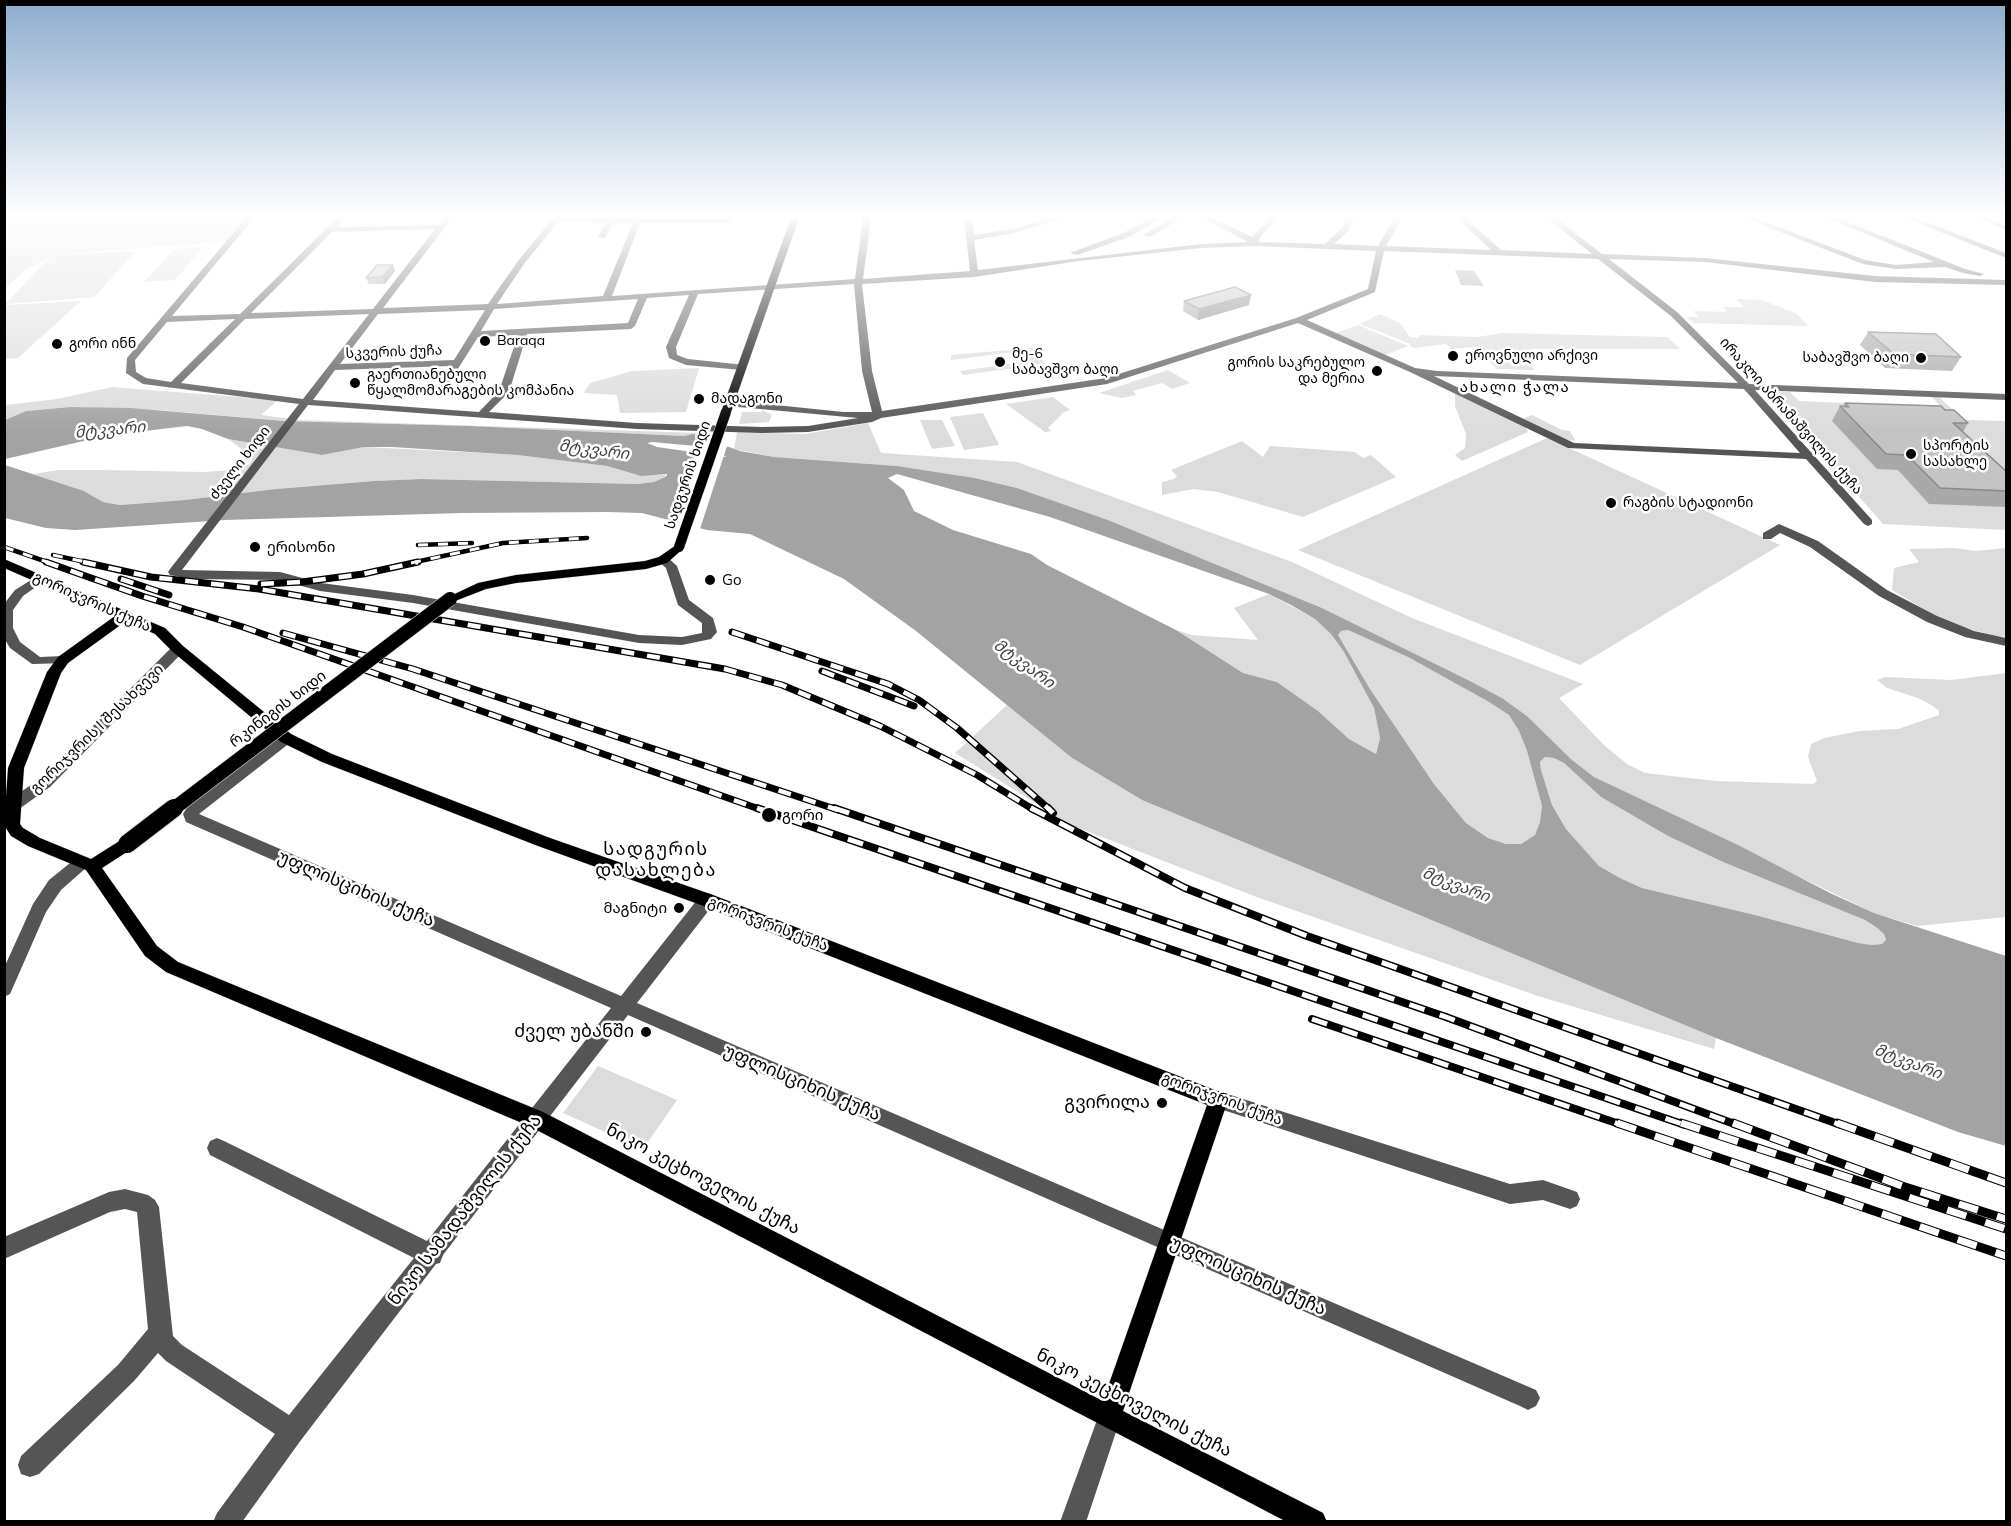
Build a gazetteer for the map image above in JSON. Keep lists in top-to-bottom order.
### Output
{
  "streets": {
    "main road": [
      "სადგურის ხიდი",
      "გორიჯვრის ქუჩა",
      "რკინიგის ხიდი",
      "ნიკო კეცხოველის ქუჩა"
    ],
    "street": [
      "სკვერის ქუჩა",
      "ირაკლი აბრამაშვილის ქუჩა",
      "ძველი ხიდი",
      "გორიჯვრის I შესახვევი",
      "უფლისციხის ქუჩა",
      "ნიკო სამადაშვილის ქუჩა"
    ]
  },
  "crossings": [
    ["სკვერის ქუჩა", "ძველი ხიდი"],
    ["ძველი ხიდი", "სადგურის ხიდი"],
    ["ძველი ხიდი", "რკინიგის ხიდი"],
    ["სადგურის ხიდი", "რკინიგის ხიდი"],
    ["გორიჯვრის ქუჩა", "გორიჯვრის I შესახვევი"],
    ["გორიჯვრის ქუჩა", "უფლისციხის ქუჩა"],
    ["გორიჯვრის ქუჩა", "ნიკო სამადაშვილის ქუჩა"],
    ["რკინიგის ხიდი", "ნიკო კეცხოველის ქუჩა"],
    ["უფლისციხის ქუჩა", "ნიკო სამადაშვილის ქუჩა"],
    ["ნიკო კეცხოველის ქუჩა", "ნიკო სამადაშვილის ქუჩა"]
  ],
  "districts": ["ახალი ჭალა", "სადგურის დასახლება"],
  "water": ["მტკვარი"],
  "places": [
    "Baraqa",
    "გორი ინნ",
    "ეროვნული არქივი",
    "საბავშვო ბაღი",
    "მე-6 საბავშვო ბაღი",
    "გორის საკრებულო და მერია",
    "გაერთიანებული წყალმომარაგების კომპანია",
    "მადაგონი",
    "სპორტის სასახლე",
    "რაგბის სტადიონი",
    "ერისონი",
    "Go",
    "გორი",
    "მაგნიტი",
    "ძველ უბანში",
    "გვირილა"
  ]
}
